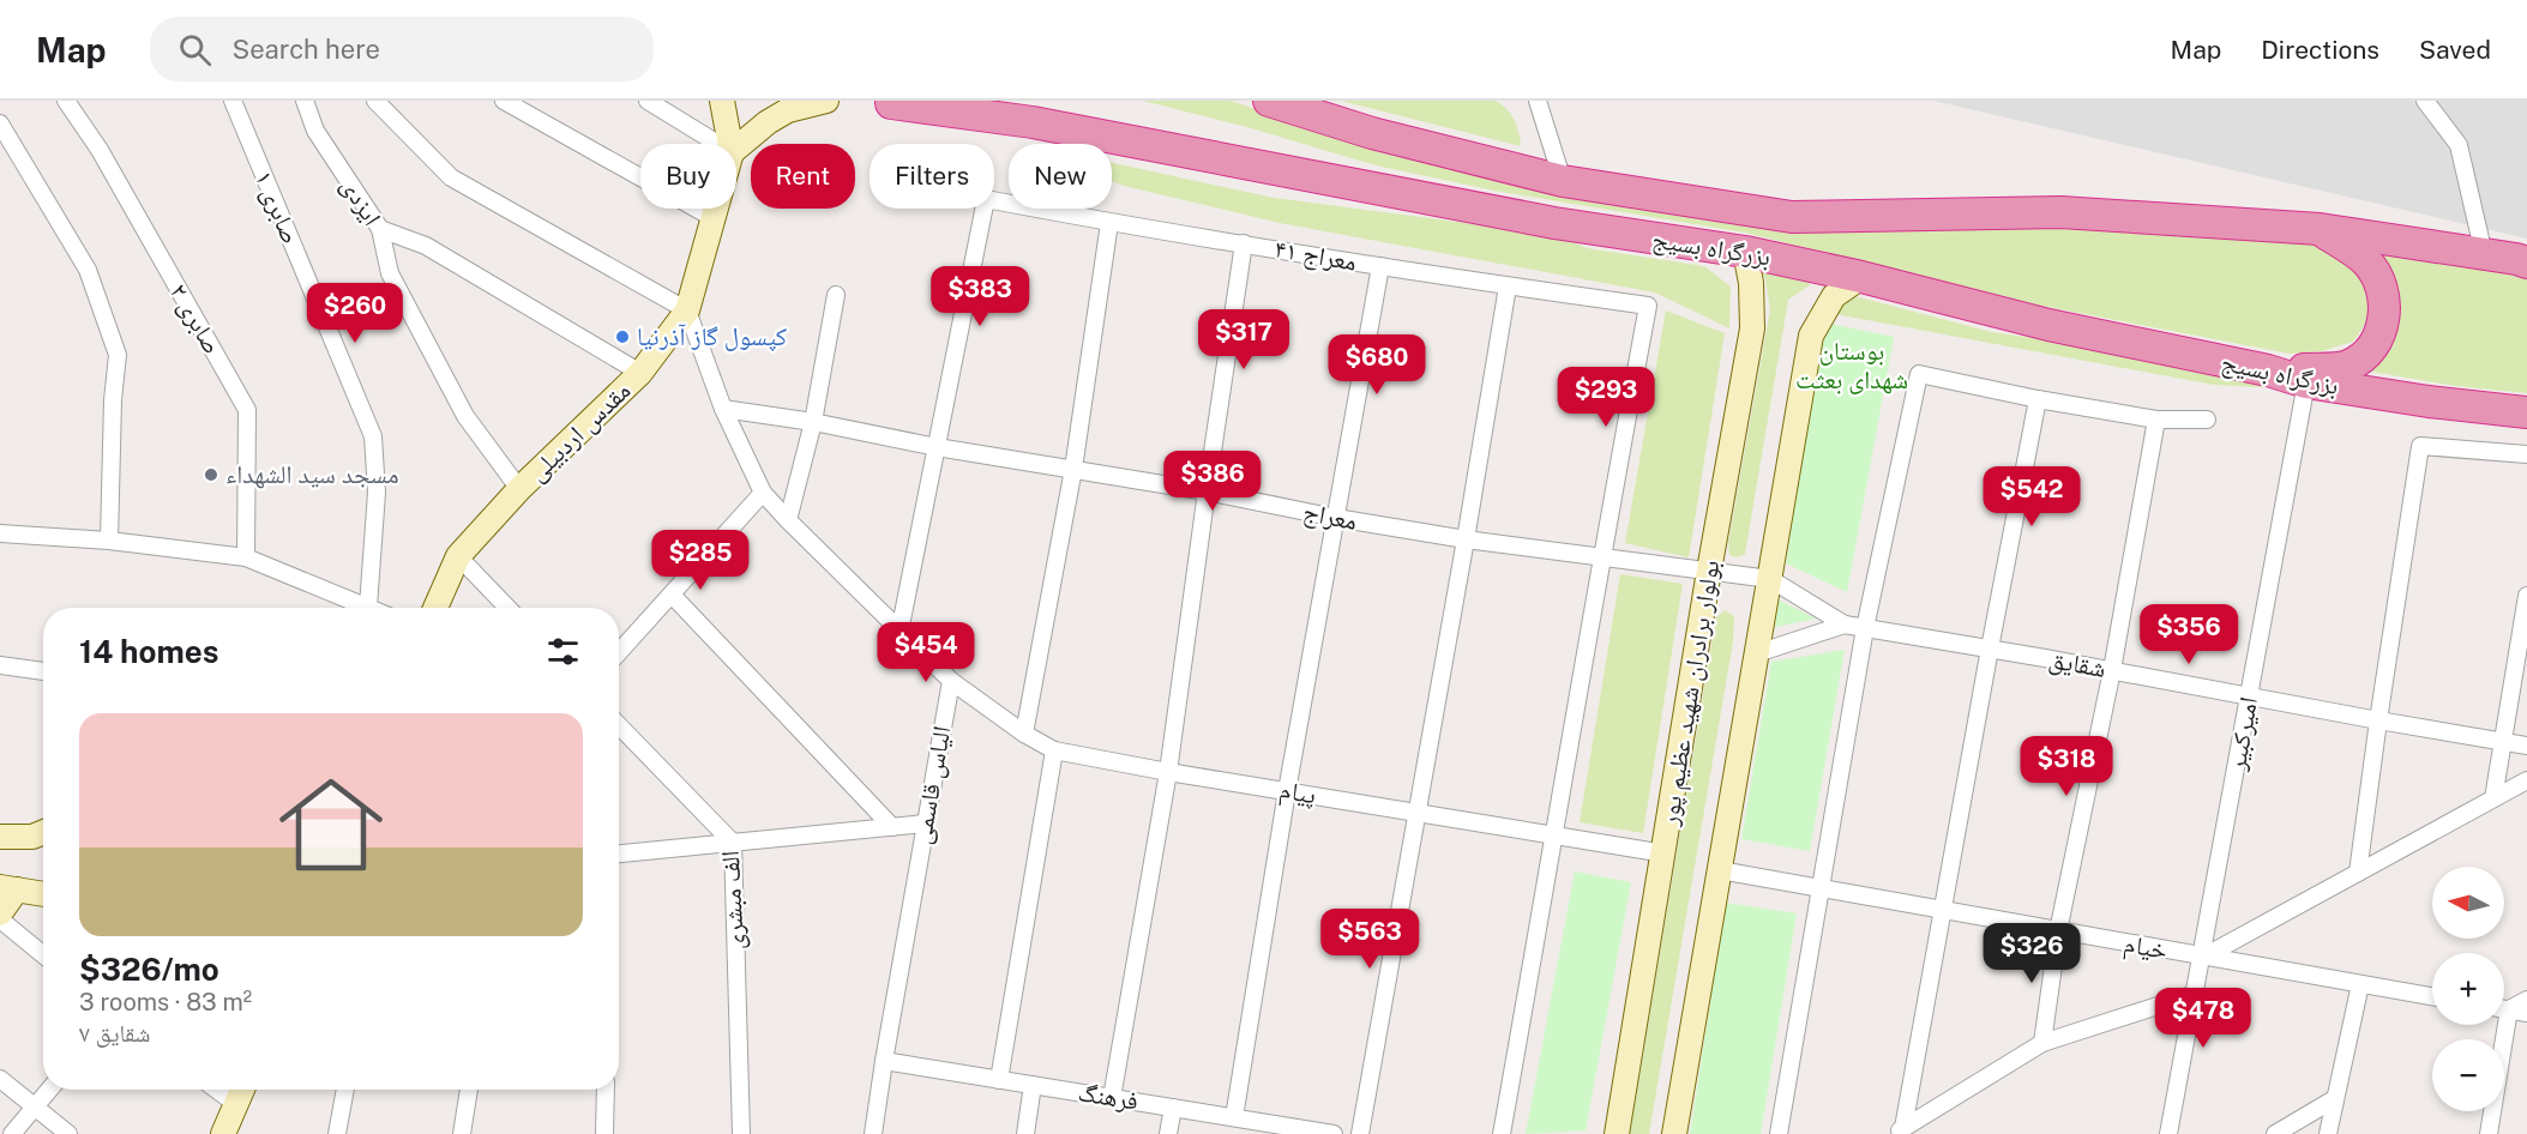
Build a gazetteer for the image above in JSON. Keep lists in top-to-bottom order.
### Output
{
  "streets": {
    "highway": ["بزرگراه بسیج"],
    "main road": ["مقدس اردبیلی", "بولوار برادران شهید عظیم‌ پور"],
    "street": [
      "ایزدی",
      "صابری ۱",
      "معراج ۴۱",
      "صابری ۲",
      "معراج",
      "شقایق",
      "امیرکبیر",
      "الیاس قاسمی",
      "پیام",
      "الف مبشری",
      "خیام",
      "فرهنگ"
    ]
  },
  "crossings": [
    ["ایزدی", "مقدس اردبیلی"],
    ["بزرگراه بسیج", "بولوار برادران شهید عظیم‌ پور"],
    ["بزرگراه بسیج", "امیرکبیر"],
    ["معراج ۴۱", "معراج"],
    ["معراج", "بولوار برادران شهید عظیم‌ پور"],
    ["شقایق", "امیرکبیر"],
    ["بولوار برادران شهید عظیم‌ پور", "پیام"],
    ["امیرکبیر", "خیام"],
    ["الیاس قاسمی", "پیام"],
    ["الیاس قاسمی", "فرهنگ"]
  ],
  "parks": ["بوستان شهدای بعثت"],
  "places": ["کپسول گاز آذرنیا", "مسجد سید الشهداء"],
  "north": "left",
  "page": {
    "header": "Map",
    "search": "Search here",
    "nav": ["Map", "Directions", "Saved"],
    "chip": [
      "Buy",
      "Rent",
      "Filters",
      "New"
    ],
    "price": [
      "$383",
      "$260",
      "$317",
      "$680",
      "$293",
      "$386",
      "$542",
      "$285",
      "$356",
      "$454",
      "$318",
      "$563",
      "$326",
      "$478"
    ],
    "heading": "14 homes",
    "list": [
      {
        "name": "$326/mo",
        "note": "3 rooms · 83 m² · شقایق ۷"
      }
    ],
    "map_buttons": ["+", "−"]
  }
}
